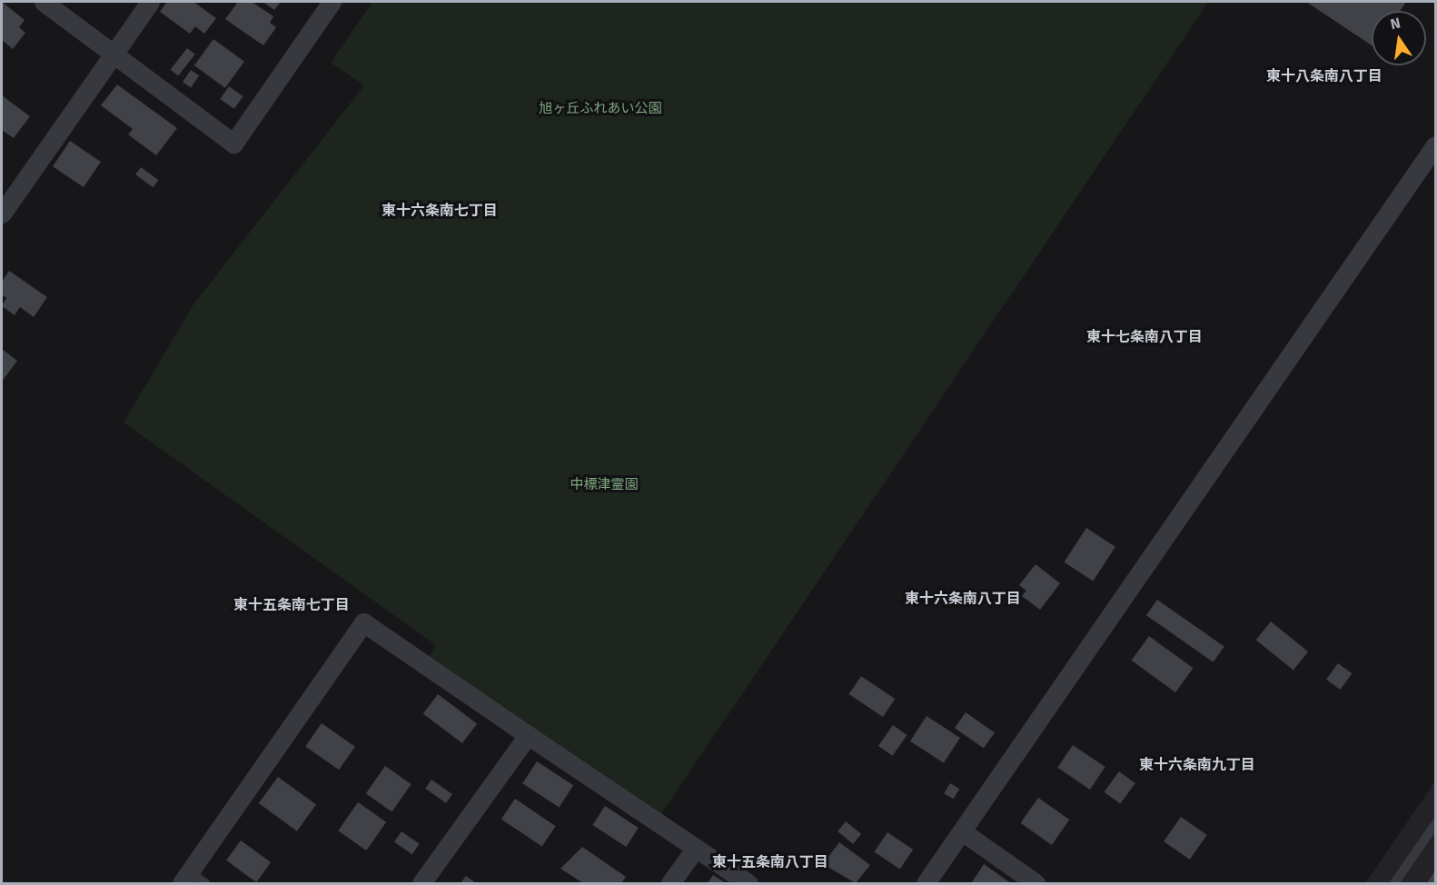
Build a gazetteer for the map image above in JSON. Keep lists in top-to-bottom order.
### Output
{
  "districts": [
    "東十八条南八丁目",
    "東十六条南七丁目",
    "東十七条南八丁目",
    "東十六条南八丁目",
    "東十五条南七丁目",
    "東十六条南九丁目",
    "東十五条南八丁目"
  ],
  "parks": ["旭ヶ丘ふれあい公園", "中標津霊園"],
  "north": "top"
}
